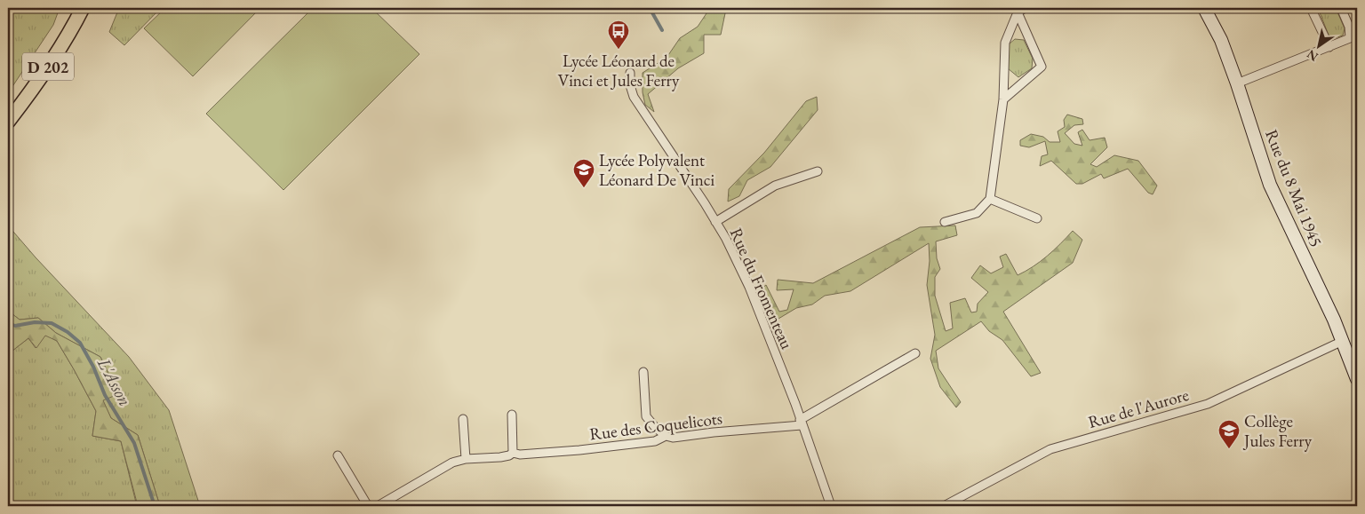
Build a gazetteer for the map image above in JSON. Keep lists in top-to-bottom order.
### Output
{
  "streets": {
    "main road": ["D 202", "Rue du 8 Mai 1945"],
    "street": ["Rue du Fromenteau", "Rue de l'Aurore", "Rue des Coquelicots"]
  },
  "crossings": [
    ["Rue du 8 Mai 1945", "Rue de l'Aurore"],
    ["Rue du Fromenteau", "Rue des Coquelicots"]
  ],
  "water": ["L'Asson"],
  "places": {
    "bus stop": ["Lycée Léonard de Vinci et Jules Ferry"],
    "school or university": ["Lycée Polyvalent Léonard De Vinci", "Collège Jules Ferry"]
  },
  "north": "bottom left"
}
